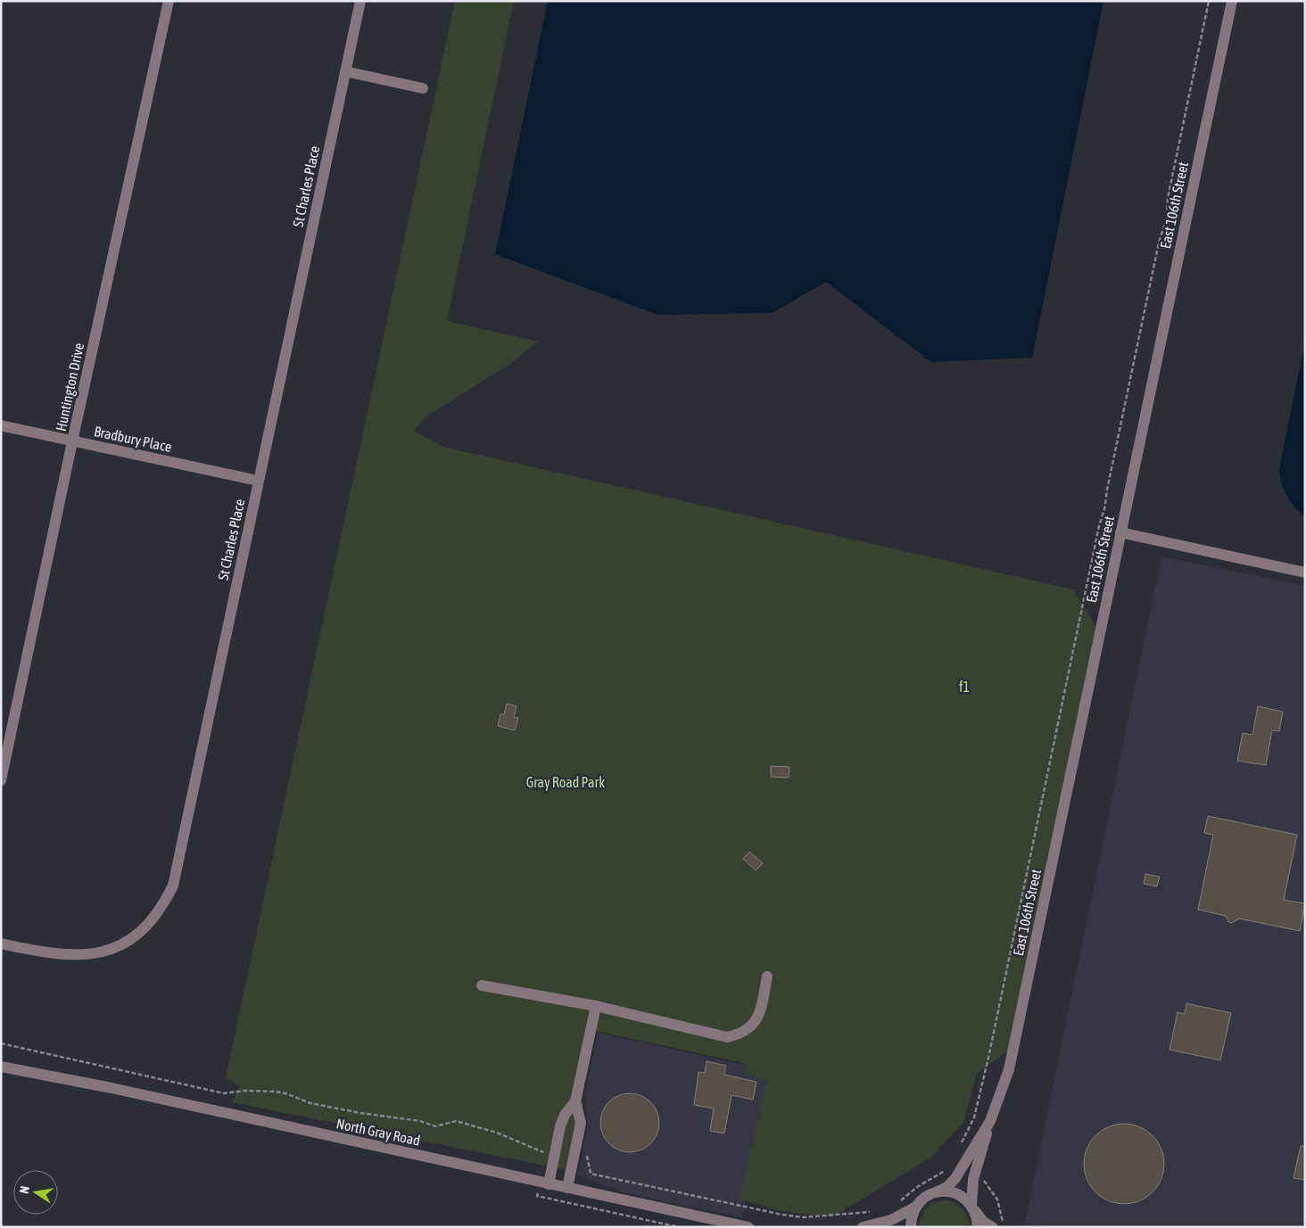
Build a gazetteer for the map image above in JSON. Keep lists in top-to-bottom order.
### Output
{
  "streets": {
    "street": [
      "St Charles Place",
      "East 106th Street",
      "Huntington Drive",
      "Bradbury Place",
      "North Gray Road"
    ]
  },
  "crossings": [
    ["St Charles Place", "Bradbury Place"],
    ["Huntington Drive", "Bradbury Place"]
  ],
  "parks": ["f1", "Gray Road Park"],
  "north": "left"
}
